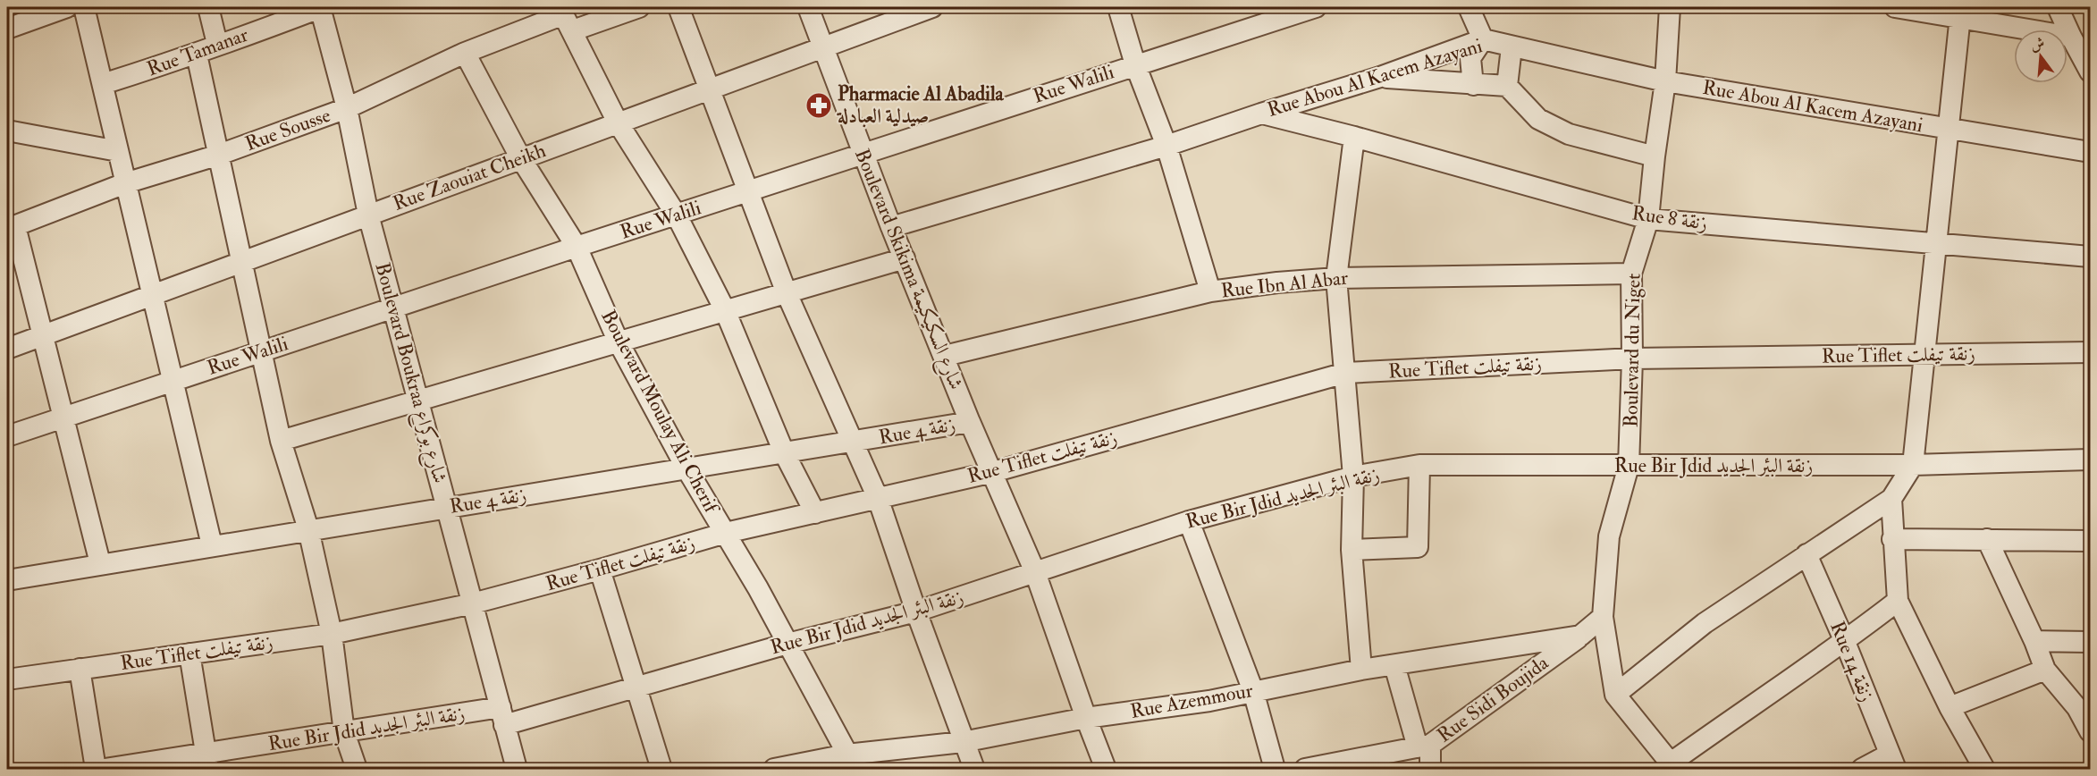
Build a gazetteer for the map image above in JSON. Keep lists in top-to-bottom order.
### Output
{
  "streets": {
    "street": [
      "Rue Tamanar",
      "Rue Abou Al Kacem Azayani",
      "Rue Walili",
      "Rue Sousse",
      "Rue Zaouiat Cheikh",
      "Rue 8 زنقة",
      "Boulevard Skikima شارع السكيكيمة",
      "Rue Ibn Al Abar",
      "Boulevard du Niget",
      "Rue Tiflet زنقة تيفلت",
      "Boulevard Boukraa شارع بوكراع",
      "Boulevard Moulay Ali Cherif",
      "Rue 4 زنقة",
      "Rue Bir Jdid زنقة البئر الجديد",
      "Rue 14 زنقة",
      "Rue Sidi Boujida",
      "Rue Azemmour"
    ]
  },
  "crossings": [
    ["Rue Tamanar", "Boulevard Boukraa شارع بوكراع"],
    ["Rue Abou Al Kacem Azayani", "Rue 8 زنقة"],
    ["Rue Abou Al Kacem Azayani", "Boulevard Skikima شارع السكيكيمة"],
    ["Rue Abou Al Kacem Azayani", "Boulevard du Niget"],
    ["Rue Walili", "Boulevard Skikima شارع السكيكيمة"],
    ["Rue Walili", "Boulevard Boukraa شارع بوكراع"],
    ["Rue Walili", "Boulevard Moulay Ali Cherif"],
    ["Rue Sousse", "Boulevard Boukraa شارع بوكراع"],
    ["Rue Sousse", "Boulevard Moulay Ali Cherif"],
    ["Rue Zaouiat Cheikh", "Boulevard Skikima شارع السكيكيمة"],
    ["Rue Zaouiat Cheikh", "Boulevard Boukraa شارع بوكراع"],
    ["Rue Zaouiat Cheikh", "Boulevard Moulay Ali Cherif"],
    ["Rue 8 زنقة", "Boulevard du Niget"],
    ["Boulevard Skikima شارع السكيكيمة", "Rue Ibn Al Abar"],
    ["Boulevard Skikima شارع السكيكيمة", "Rue Tiflet زنقة تيفلت"],
    ["Boulevard Skikima شارع السكيكيمة", "Rue 4 زنقة"],
    ["Boulevard Skikima شارع السكيكيمة", "Rue Bir Jdid زنقة البئر الجديد"],
    ["Boulevard Skikima شارع السكيكيمة", "Rue Azemmour"],
    ["Rue Ibn Al Abar", "Boulevard du Niget"],
    ["Boulevard du Niget", "Rue Tiflet زنقة تيفلت"],
    ["Boulevard du Niget", "Rue Bir Jdid زنقة البئر الجديد"],
    ["Rue Tiflet زنقة تيفلت", "Boulevard Boukraa شارع بوكراع"],
    ["Rue Tiflet زنقة تيفلت", "Boulevard Moulay Ali Cherif"],
    ["Boulevard Boukraa شارع بوكراع", "Rue 4 زنقة"],
    ["Boulevard Boukraa شارع بوكراع", "Rue Bir Jdid زنقة البئر الجديد"],
    ["Boulevard Moulay Ali Cherif", "Rue 4 زنقة"],
    ["Boulevard Moulay Ali Cherif", "Rue Bir Jdid زنقة البئر الجديد"],
    ["Boulevard Moulay Ali Cherif", "Rue Azemmour"],
    ["Rue Sidi Boujida", "Rue Azemmour"]
  ],
  "places": {
    "pharmacy": ["Pharmacie Al Abadila صيدلية العبادلة"]
  },
  "north": "top"
}
